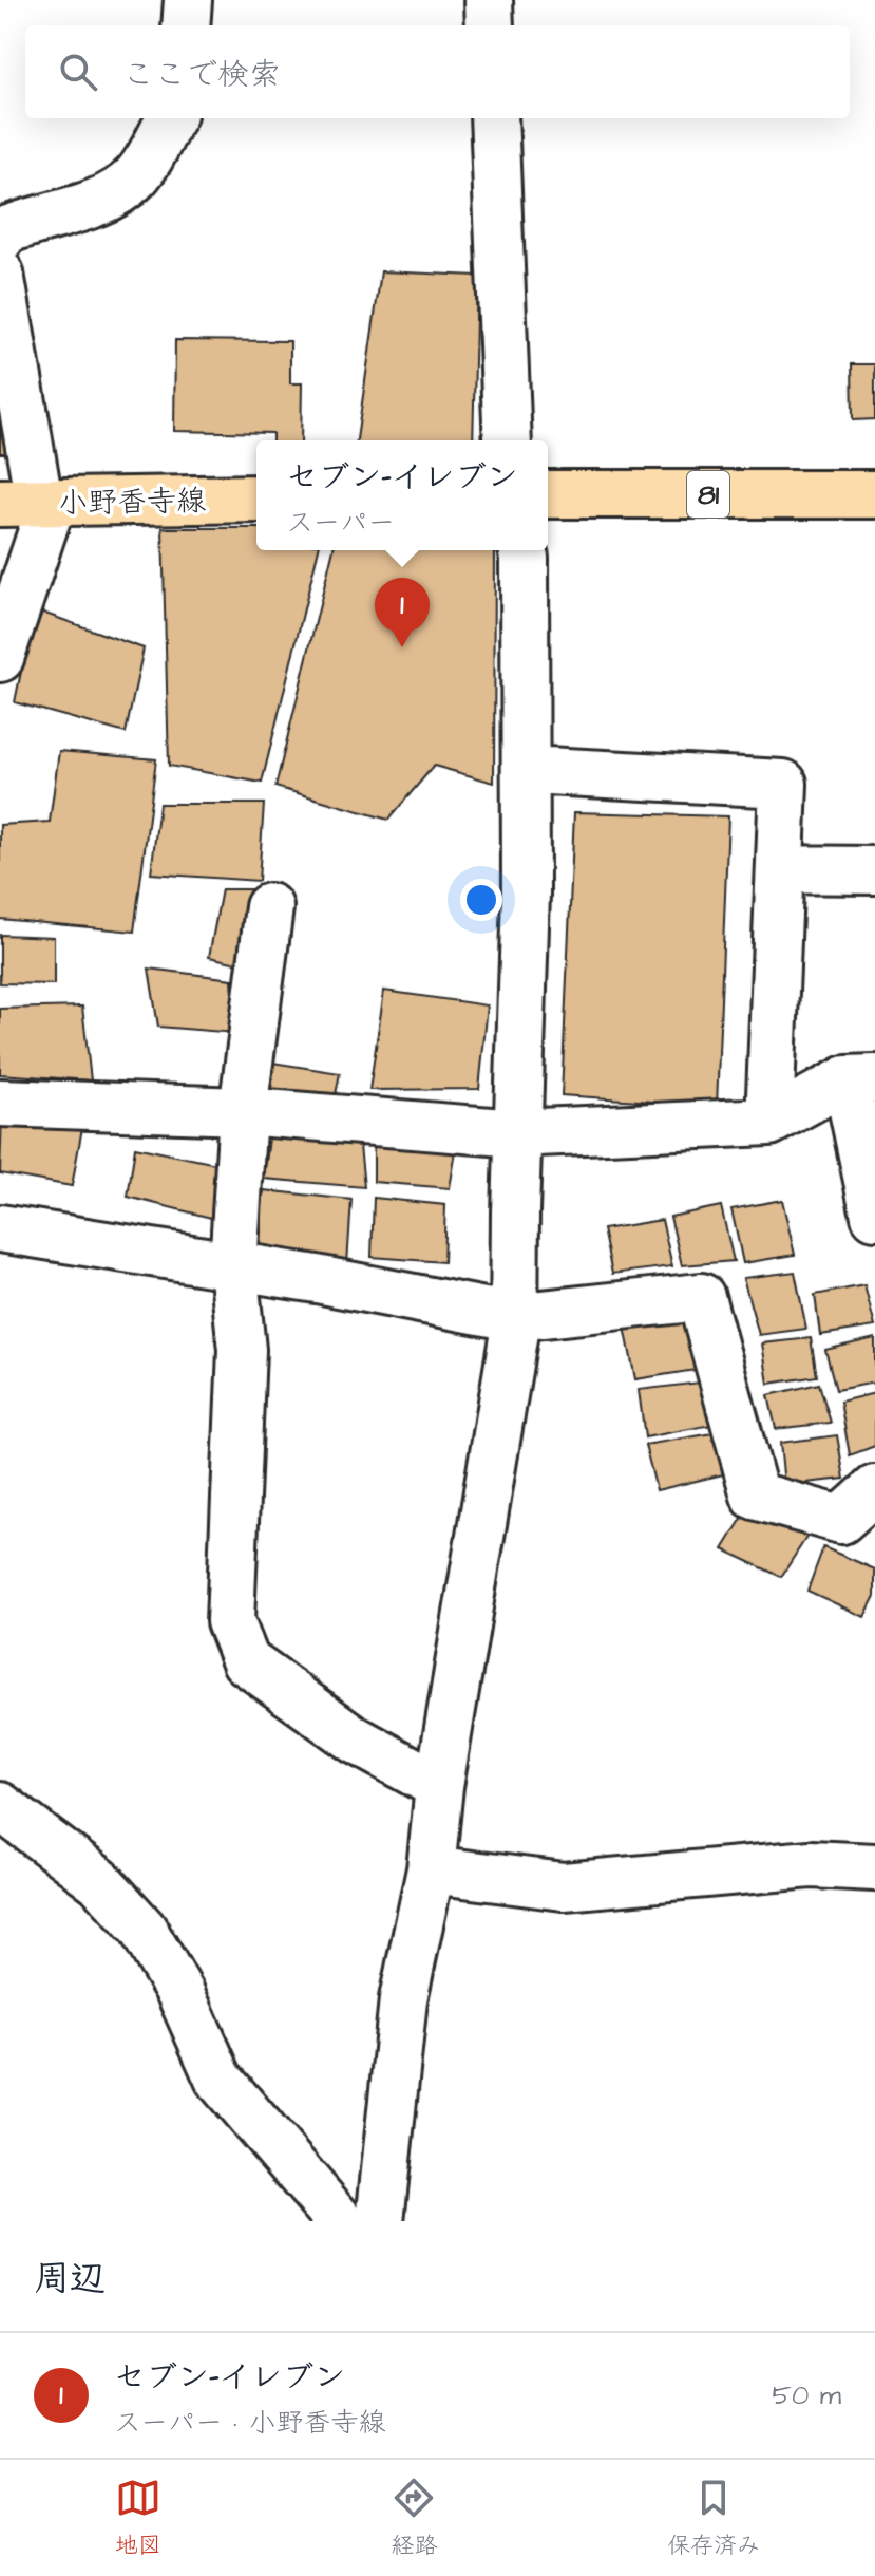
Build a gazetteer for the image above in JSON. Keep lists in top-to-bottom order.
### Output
{
  "streets": {
    "main road": ["81", "小野香寺線"]
  },
  "page": {
    "search": "ここで検索",
    "popup": ["セブン-イレブン", "スーパー"],
    "pins": "1",
    "heading": "周辺",
    "list": [
      {
        "mark": "1",
        "name": "セブン-イレブン",
        "note": "スーパー · 小野香寺線",
        "value": "50 m"
      }
    ],
    "nav": ["地図", "経路", "保存済み"]
  }
}
